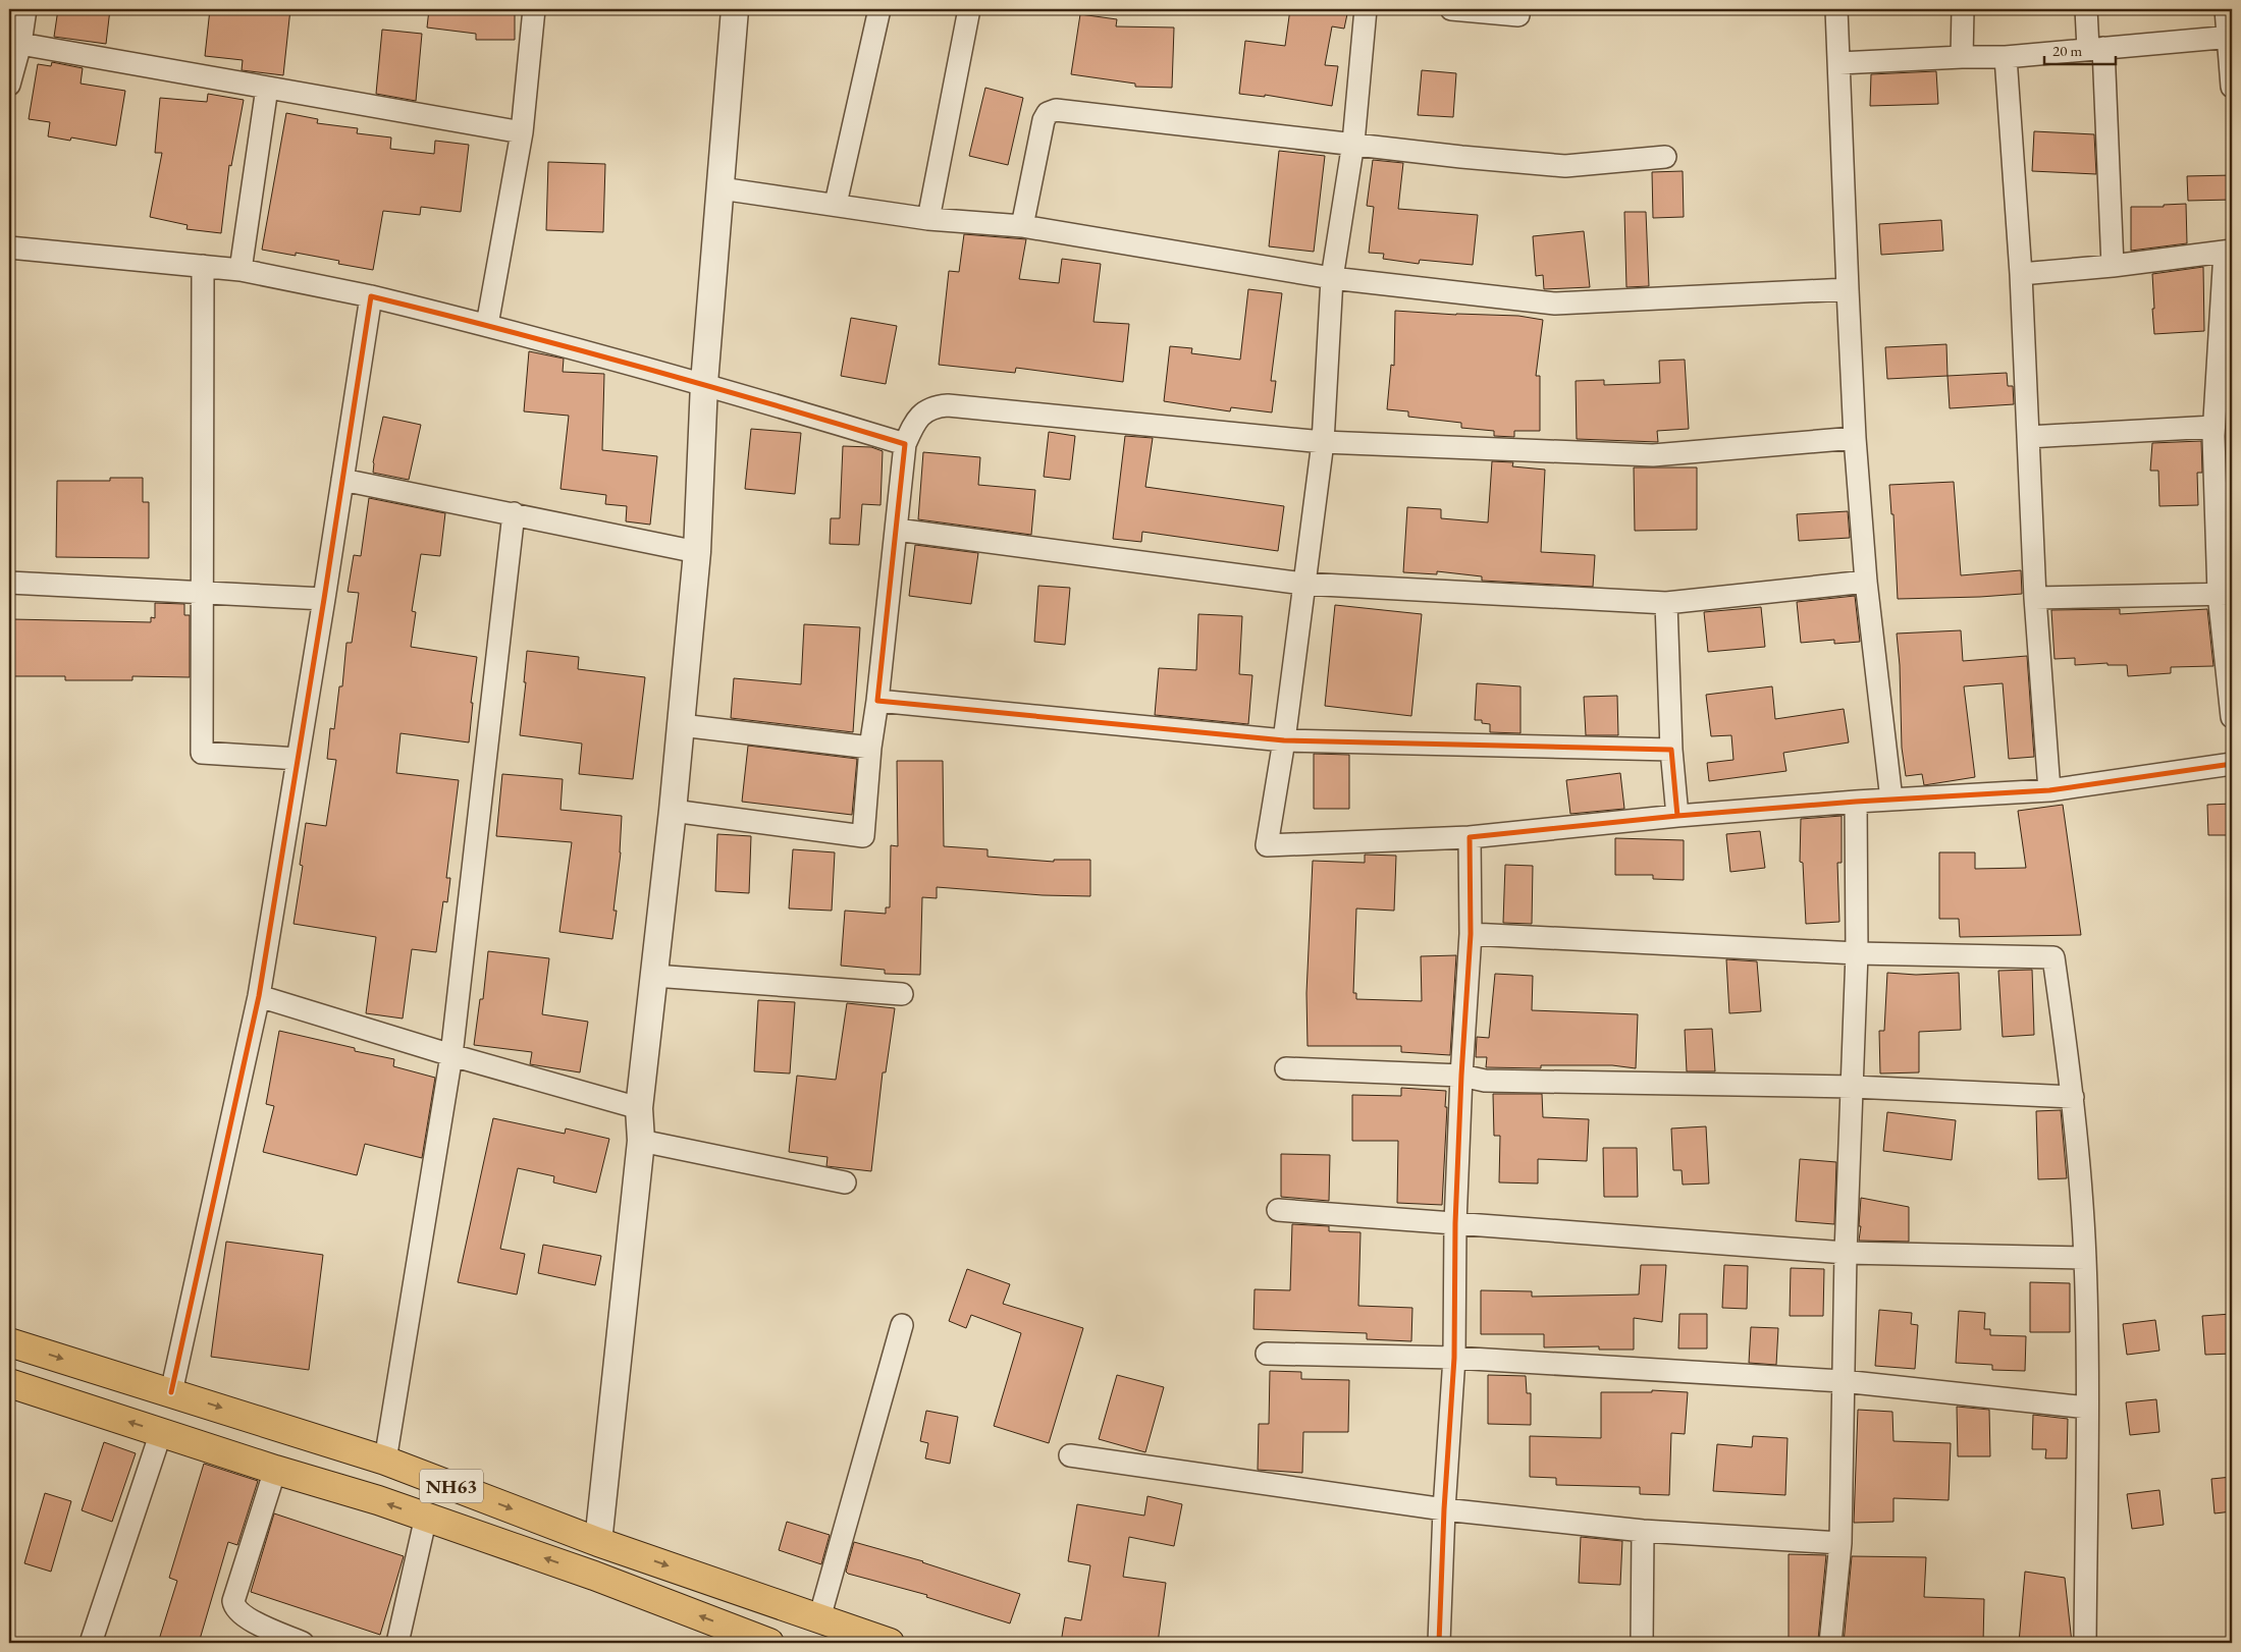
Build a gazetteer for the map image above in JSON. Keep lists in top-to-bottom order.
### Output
{
  "streets": {
    "highway": ["NH63"]
  },
  "scale_bar": "20 m"
}
